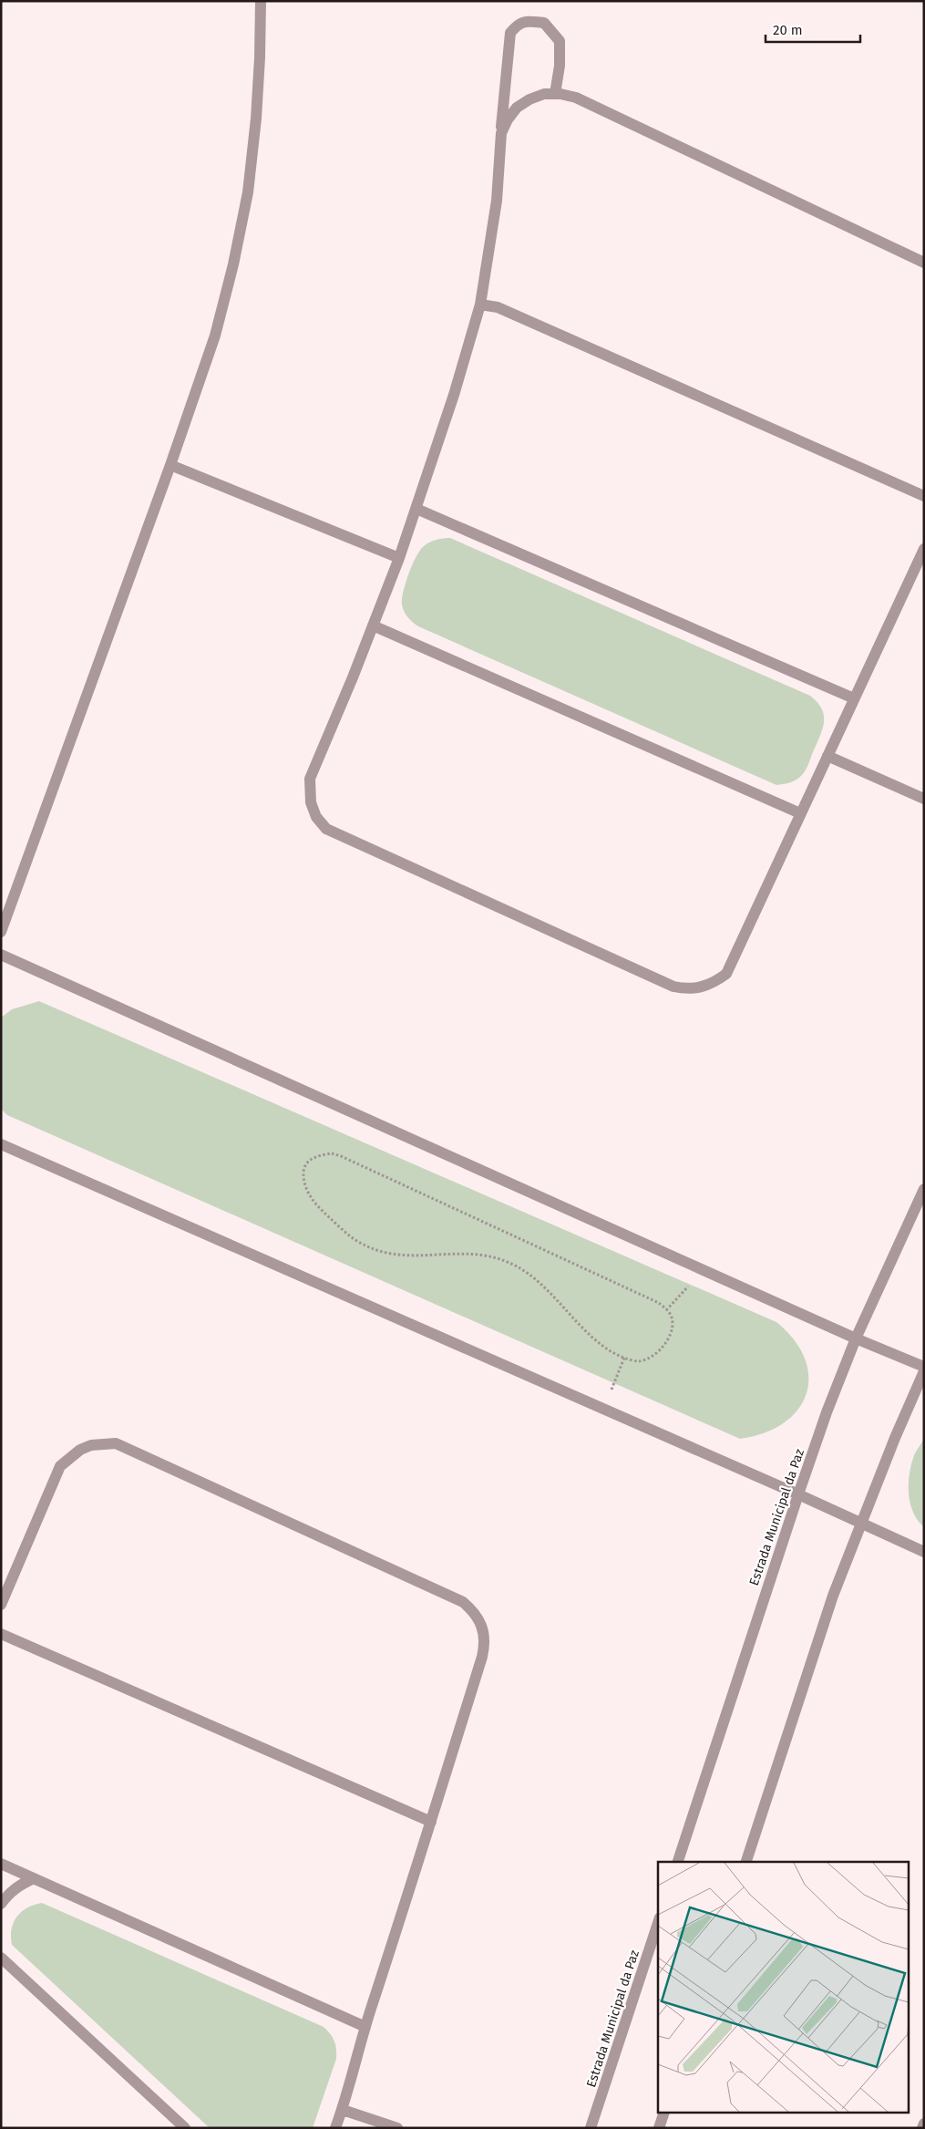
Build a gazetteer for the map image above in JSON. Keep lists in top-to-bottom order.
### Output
{
  "streets": {
    "street": ["Estrada Municipal da Paz"]
  },
  "scale_bar": "20 m"
}
